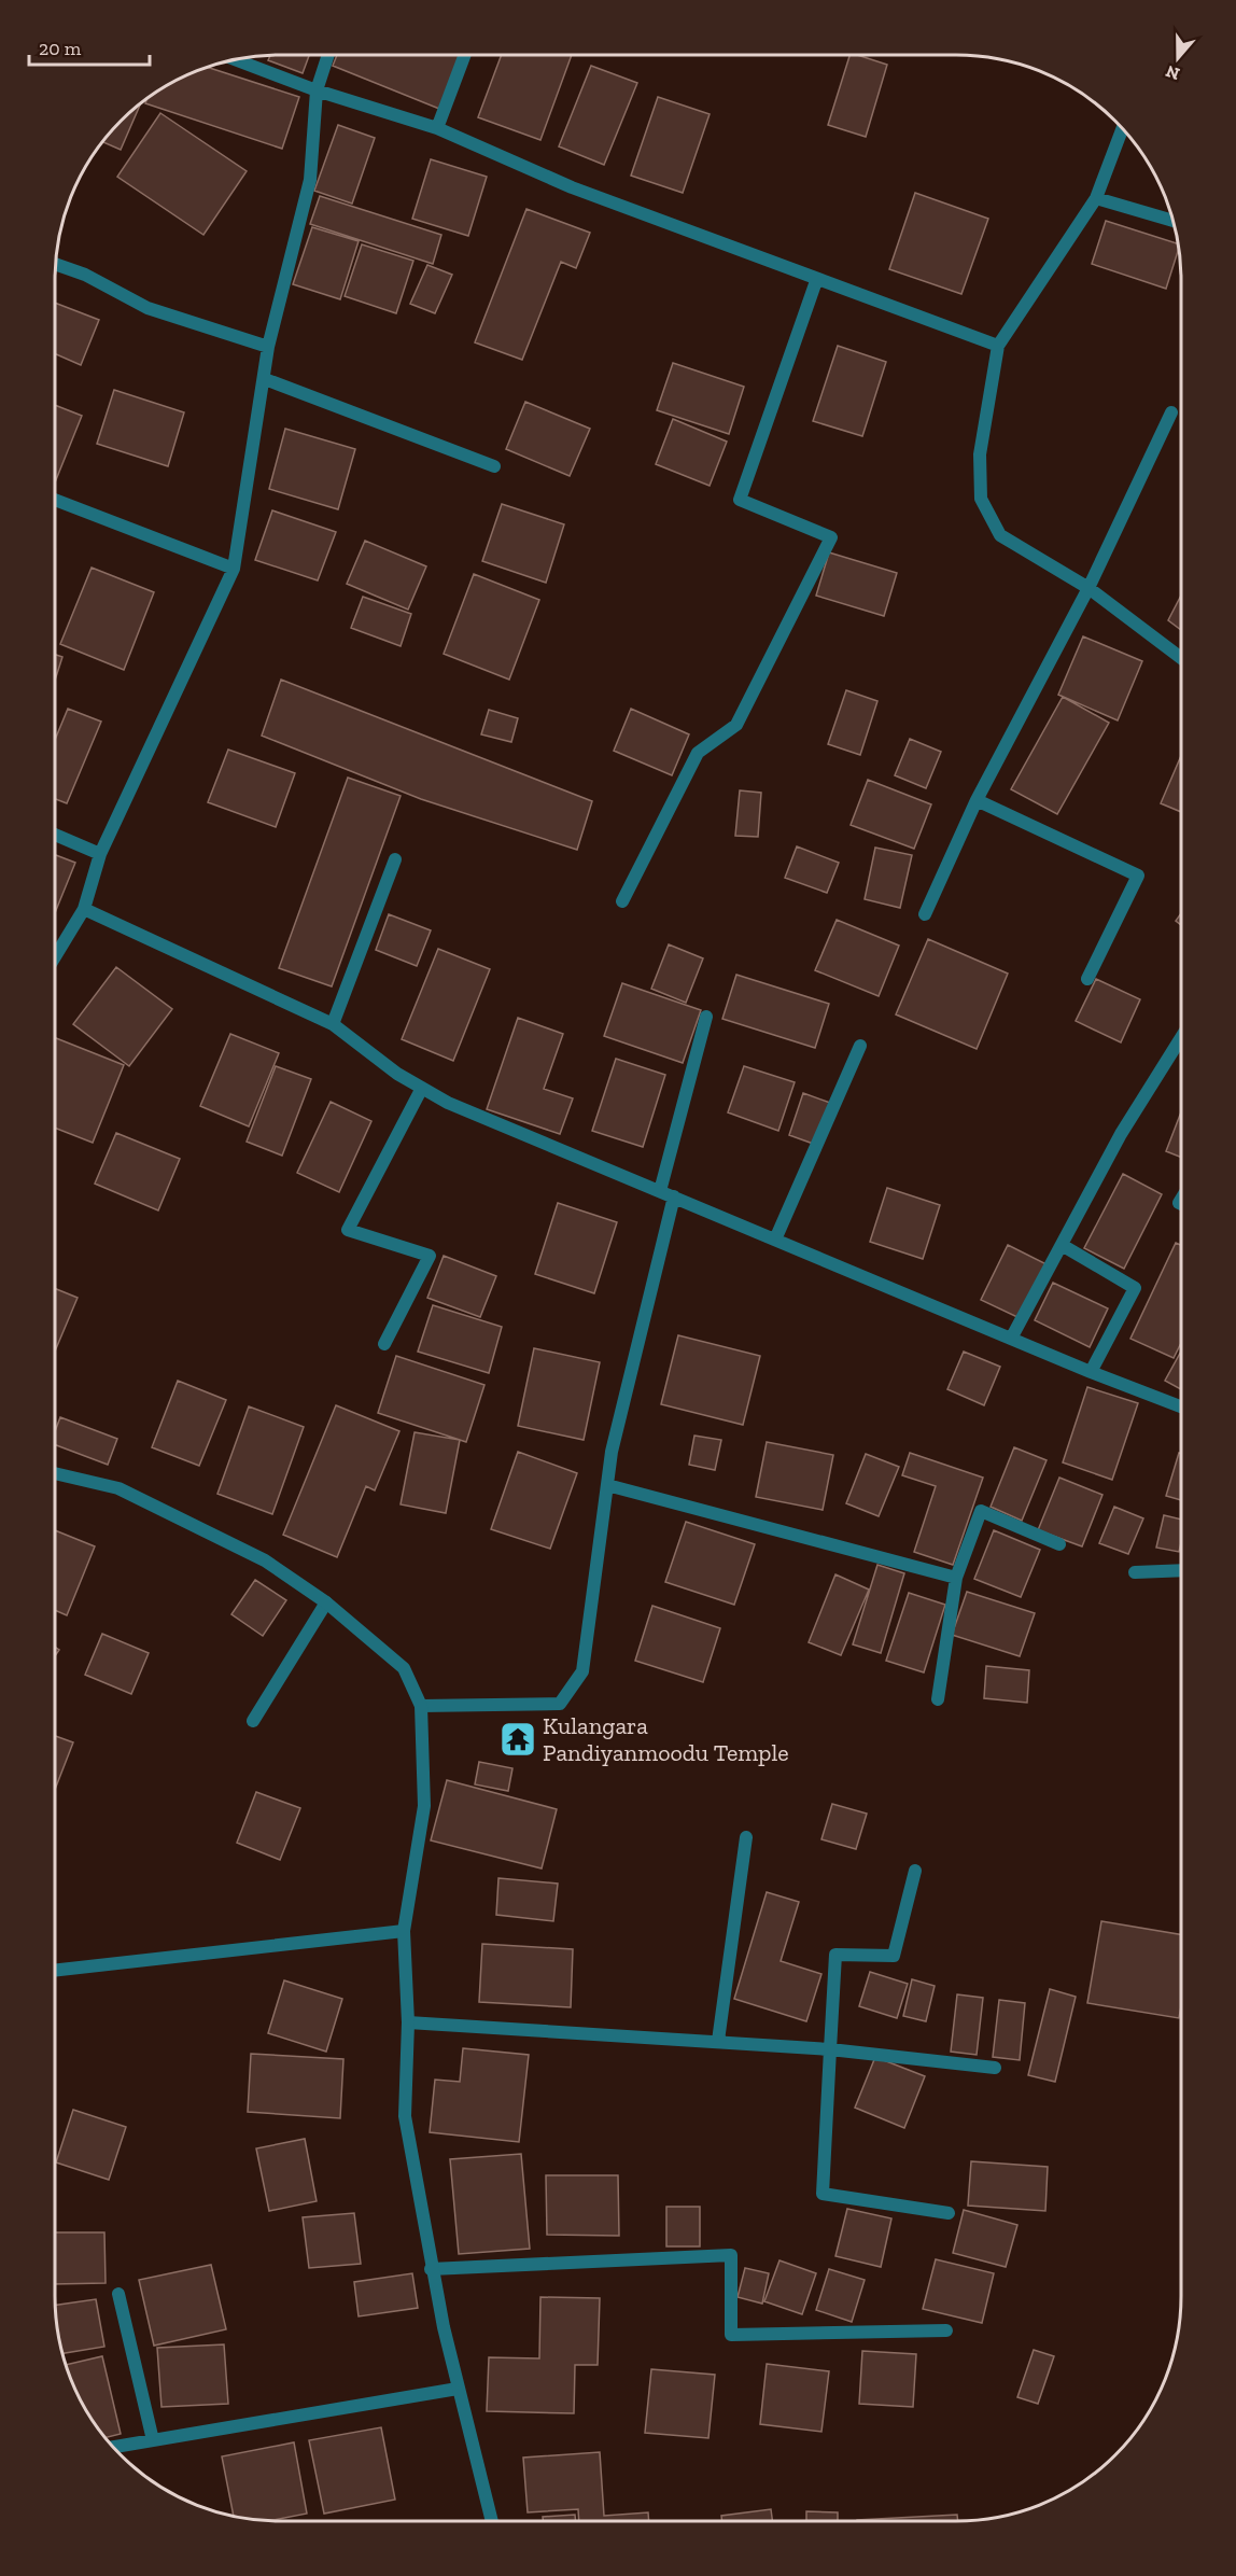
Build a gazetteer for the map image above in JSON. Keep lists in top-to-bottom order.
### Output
{
  "places": {
    "temple": ["Kulangara Pandiyanmoodu Temple"]
  },
  "scale_bar": "20 m",
  "north": "bottom"
}
